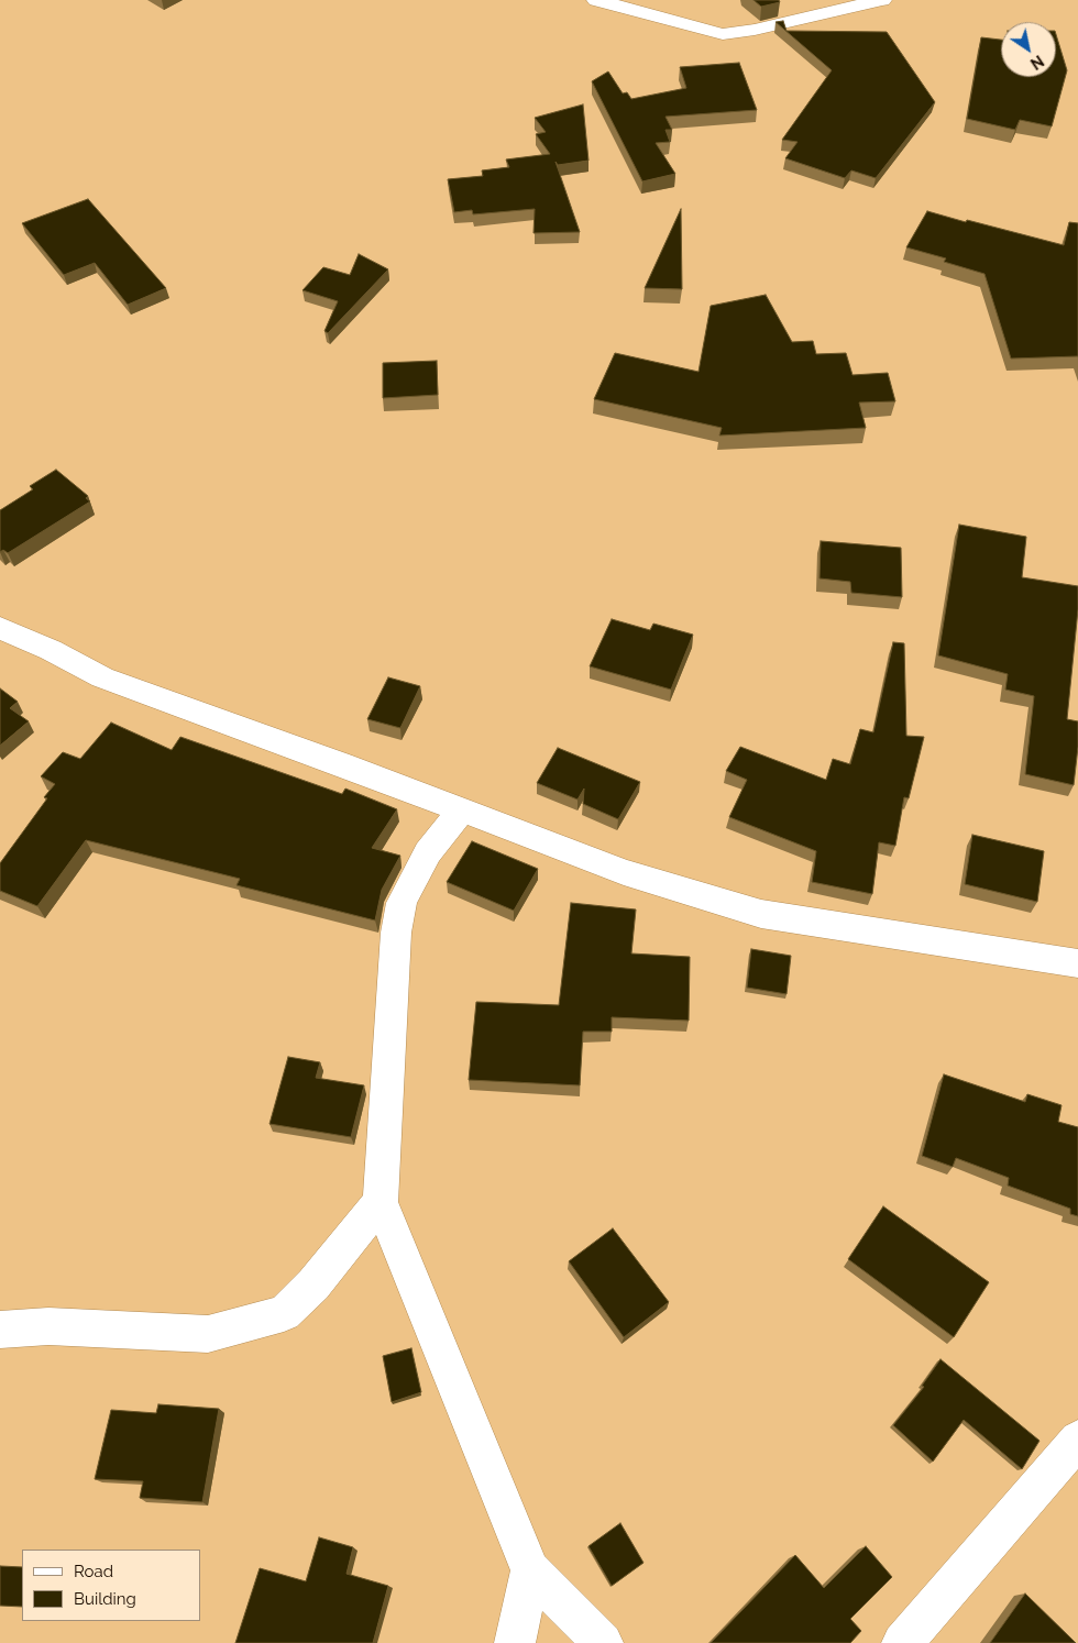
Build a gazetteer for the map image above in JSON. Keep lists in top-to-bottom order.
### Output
{
  "legend": ["Road", "Building"],
  "north": "bottom right"
}
